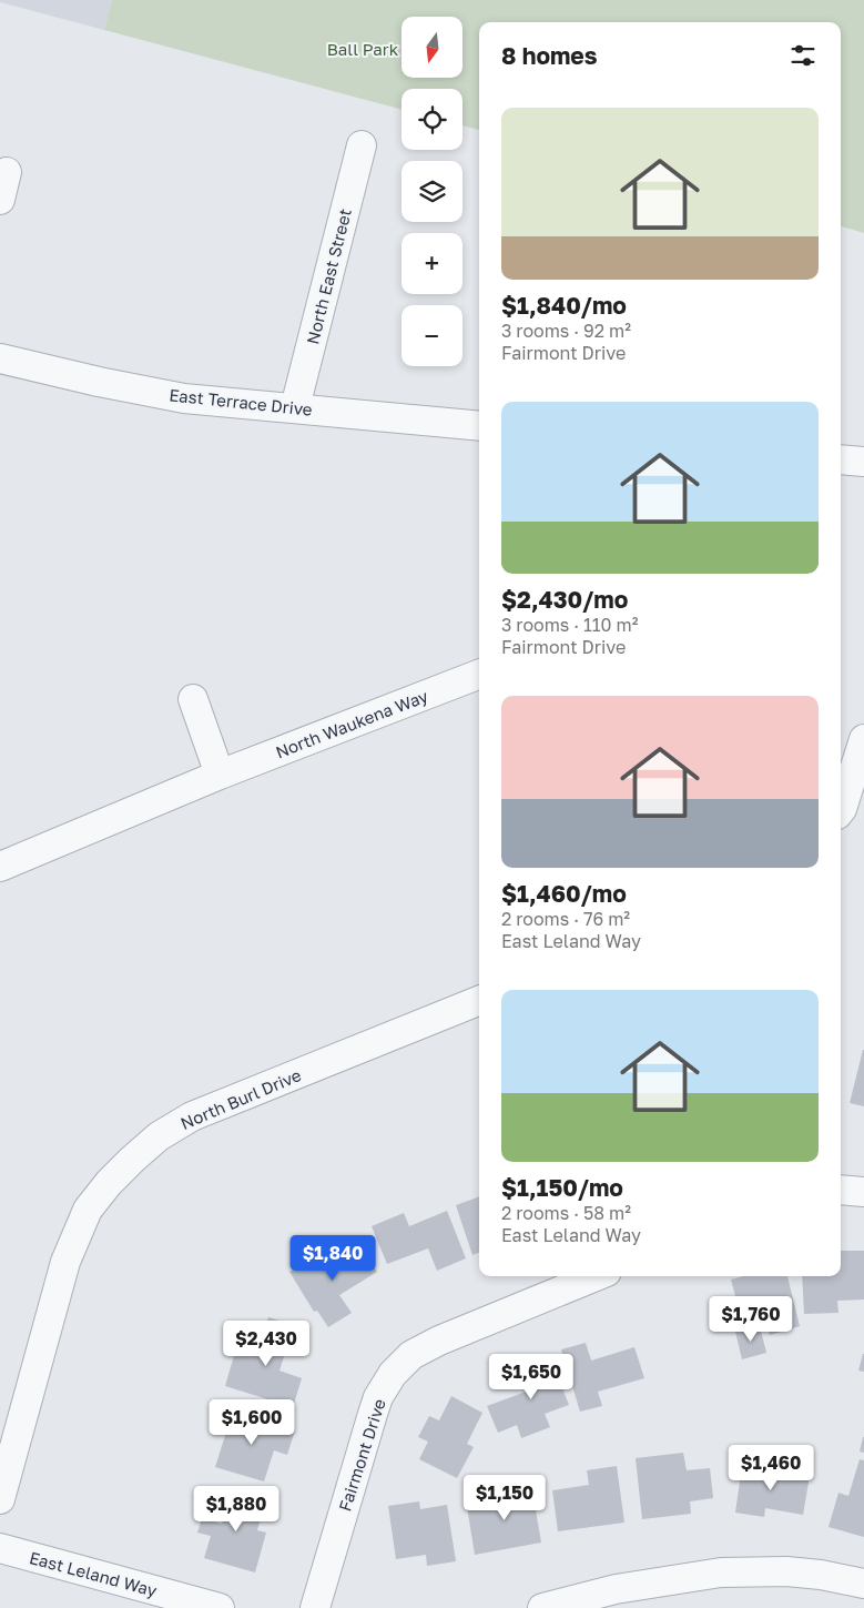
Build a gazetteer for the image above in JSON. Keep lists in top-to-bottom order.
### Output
{
  "streets": {
    "street": [
      "North East Street",
      "East Terrace Drive",
      "North Waukena Way",
      "North Burl Drive",
      "Fairmont Drive",
      "East Leland Way"
    ]
  },
  "crossings": [
    ["North East Street", "East Terrace Drive"]
  ],
  "parks": ["Ball Park"],
  "north": "bottom",
  "page": {
    "map_buttons": ["+", "−"],
    "heading": "8 homes",
    "list": [
      {
        "name": "$1,840/mo",
        "note": "3 rooms · 92 m² · Fairmont Drive"
      },
      {
        "name": "$2,430/mo",
        "note": "3 rooms · 110 m² · Fairmont Drive"
      },
      {
        "name": "$1,460/mo",
        "note": "2 rooms · 76 m² · East Leland Way"
      },
      {
        "name": "$1,150/mo",
        "note": "2 rooms · 58 m² · East Leland Way"
      }
    ],
    "price": [
      "$1,840",
      "$1,760",
      "$2,430",
      "$1,650",
      "$1,600",
      "$1,460",
      "$1,150",
      "$1,880"
    ]
  }
}
